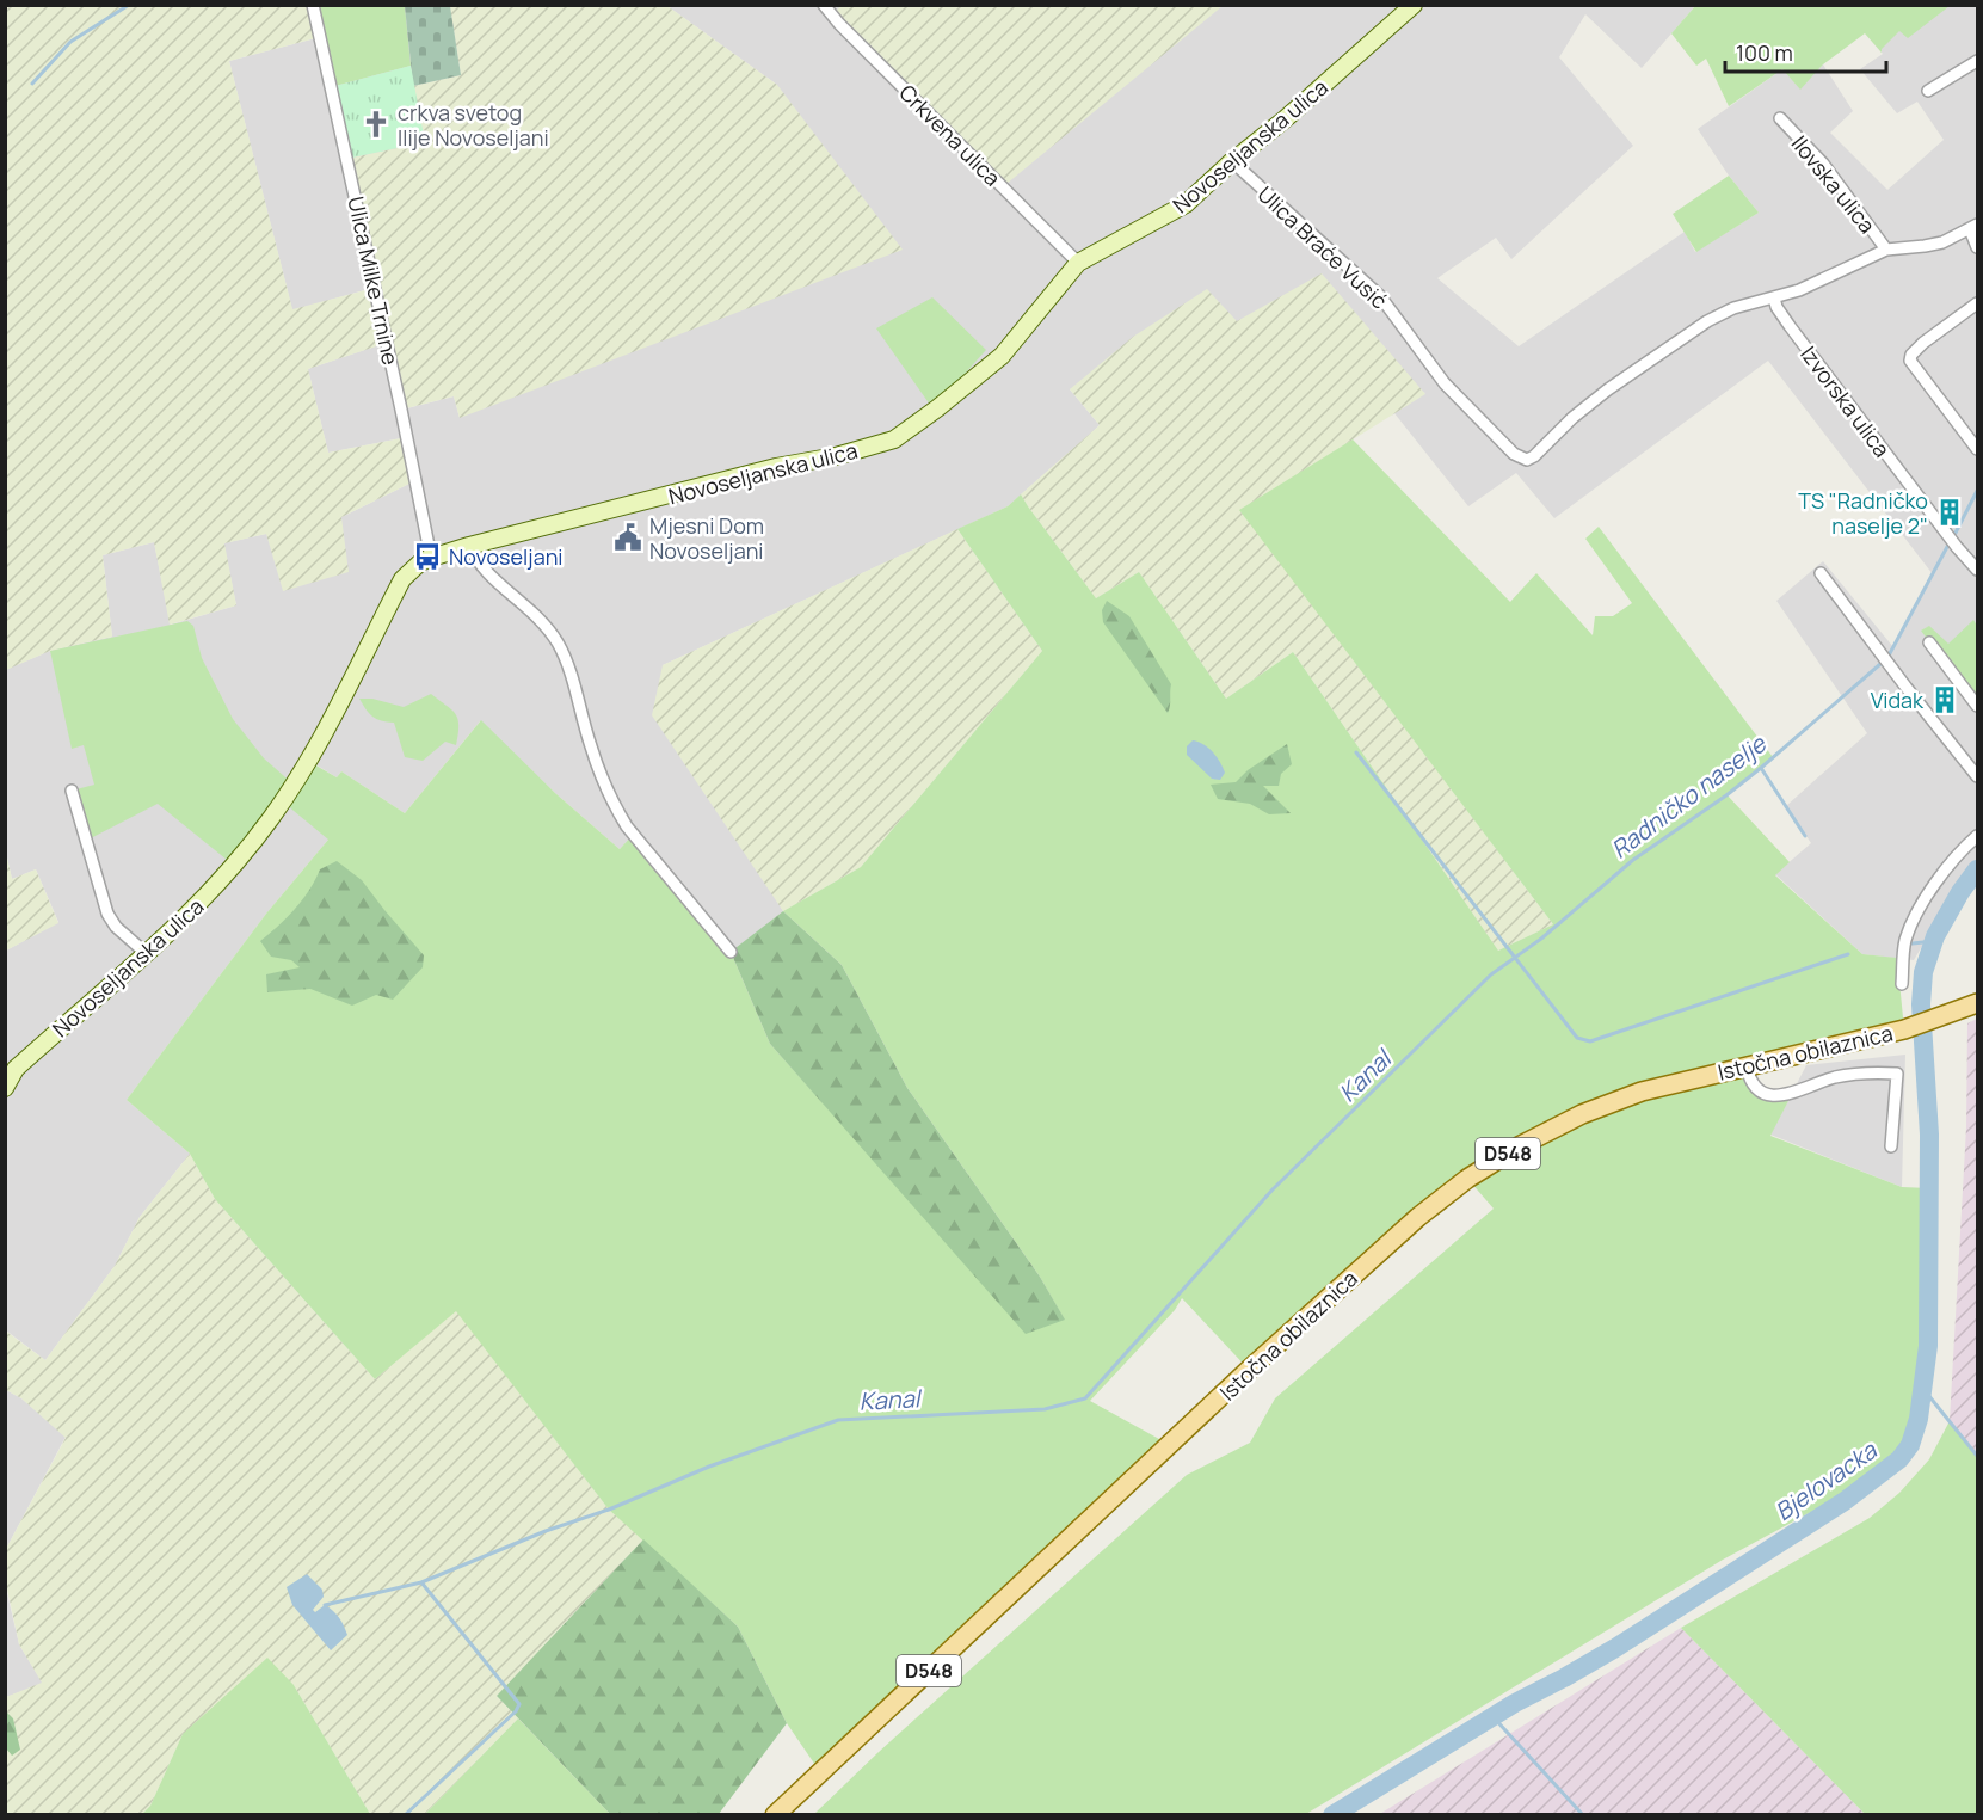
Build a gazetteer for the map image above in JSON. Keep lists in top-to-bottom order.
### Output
{
  "streets": {
    "main road": ["Novoseljanska ulica", "Istočna obilaznica", "D548"],
    "street": [
      "Crkvena ulica",
      "Ilovska ulica",
      "Ulica Braće Vusić",
      "Ulica Milke Trnine",
      "Izvorska ulica"
    ]
  },
  "crossings": [
    ["Crkvena ulica", "Novoseljanska ulica"],
    ["Novoseljanska ulica", "Ulica Braće Vusić"],
    ["Novoseljanska ulica", "Ulica Milke Trnine"],
    ["Ulica Braće Vusić", "Izvorska ulica"]
  ],
  "water": ["Radničko naselje", "Kanal", "Bjelovacka"],
  "places": {
    "church": ["crkva svetog Ilije Novoseljani"],
    "building": ["TS \"Radničko naselje 2\"", "Vidak"],
    "public building": ["Mjesni Dom Novoseljani"],
    "bus stop": ["Novoseljani"]
  },
  "scale_bar": "100 m"
}
